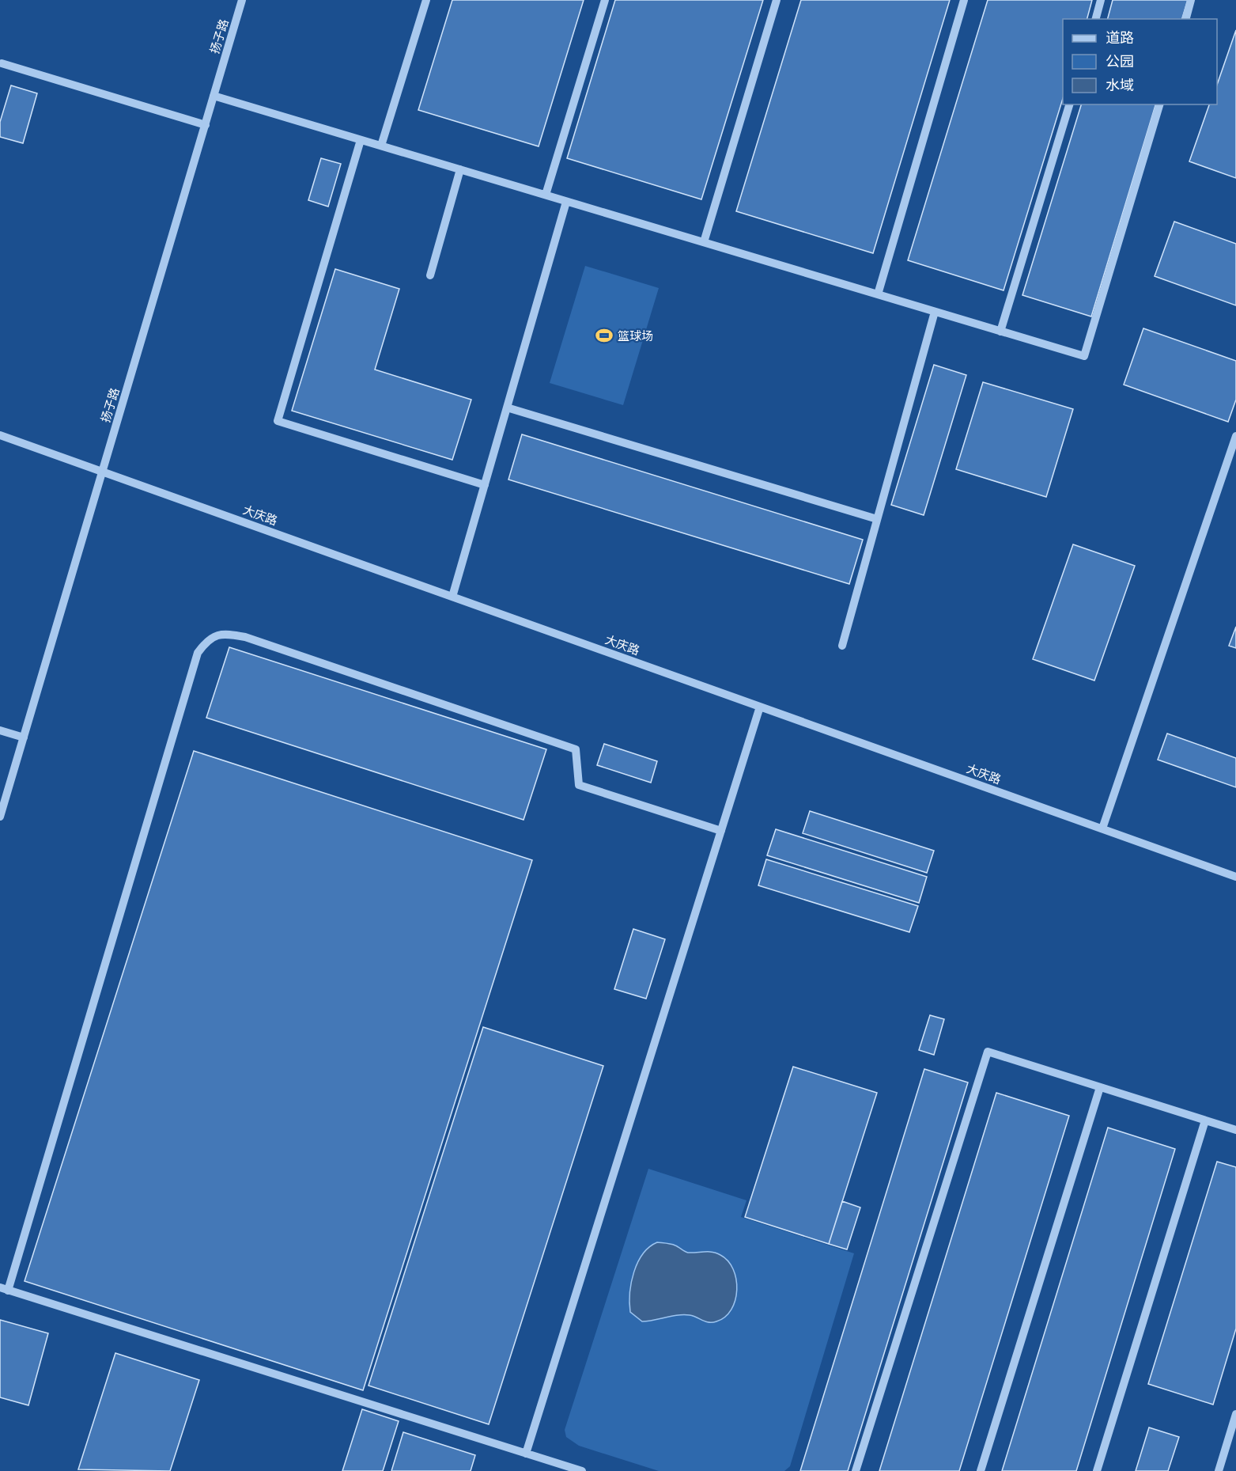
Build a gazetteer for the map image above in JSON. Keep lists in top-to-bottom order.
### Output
{
  "streets": {
    "street": ["扬子路", "大庆路"]
  },
  "crossings": [
    ["扬子路", "大庆路"]
  ],
  "places": {
    "sports": ["篮球场"]
  },
  "legend": ["道路", "公园", "水域"]
}
